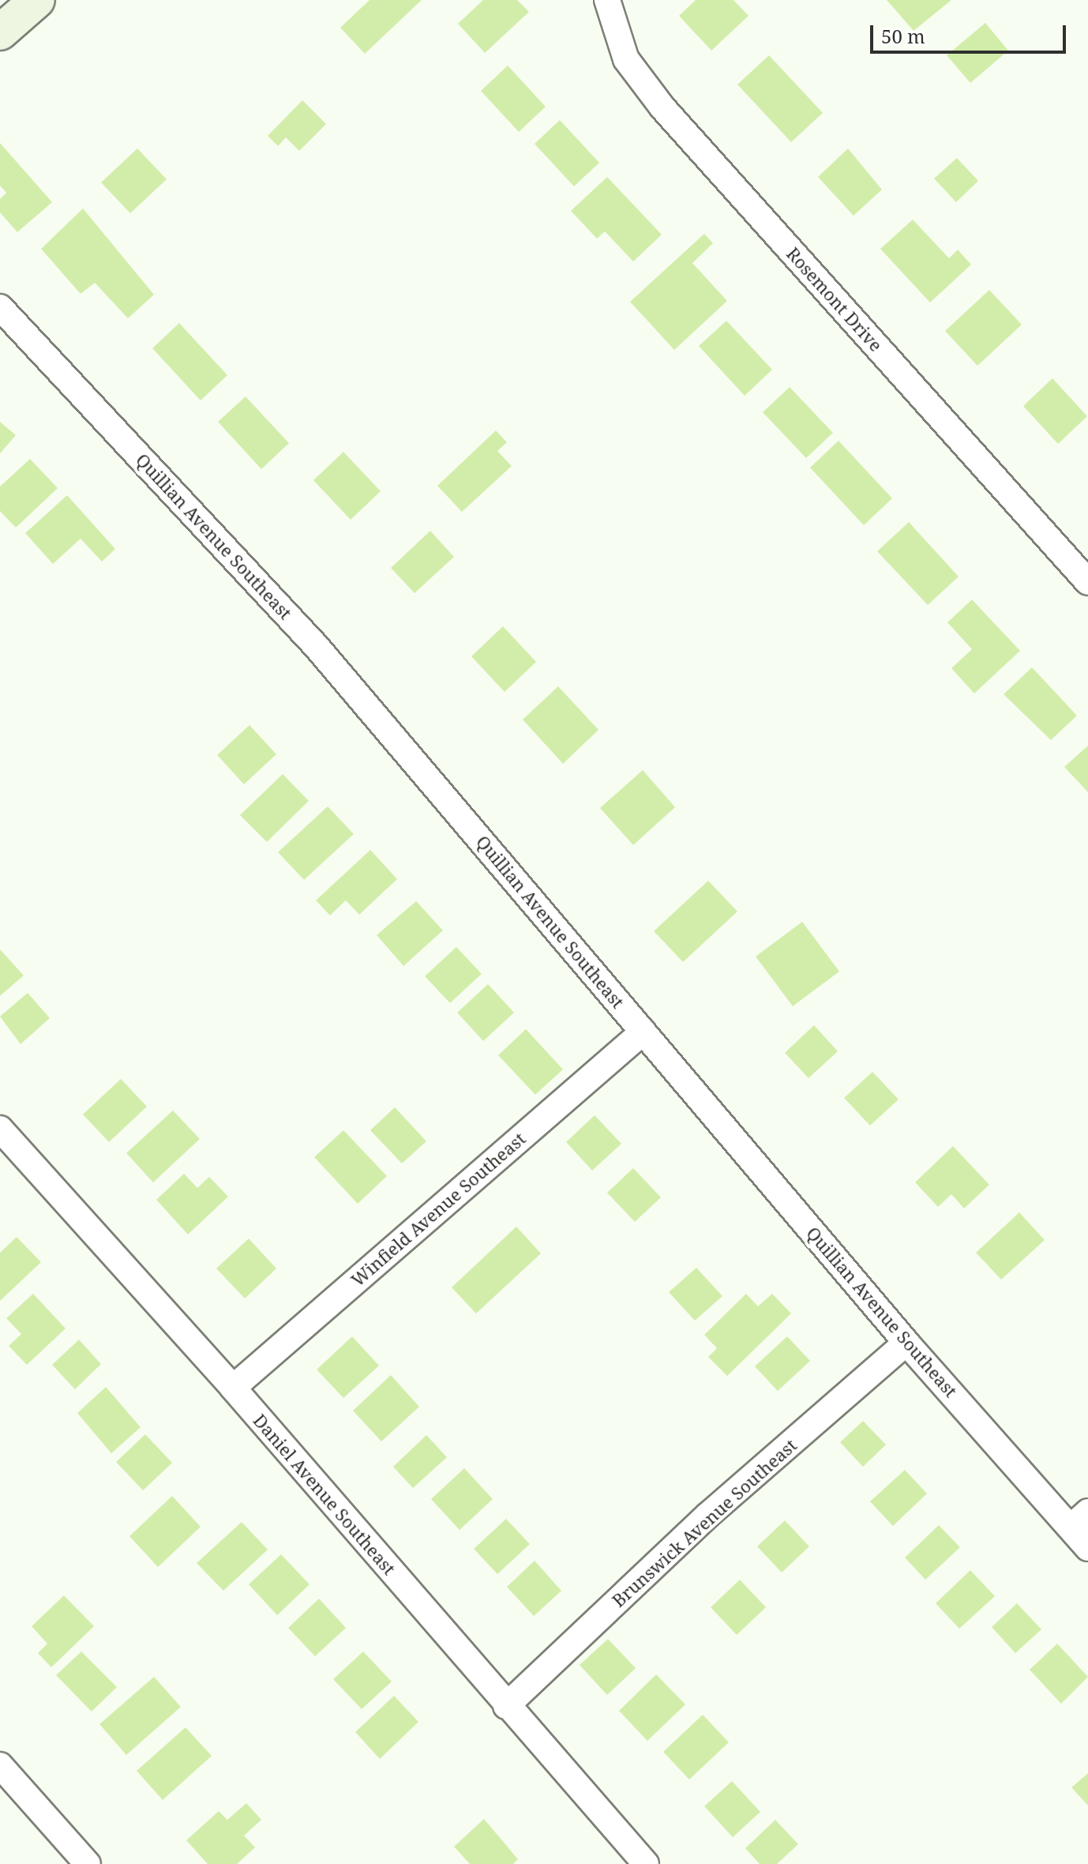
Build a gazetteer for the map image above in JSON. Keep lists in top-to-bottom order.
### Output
{
  "streets": {
    "street": [
      "Rosemont Drive",
      "Quillian Avenue Southeast",
      "Winfield Avenue Southeast",
      "Daniel Avenue Southeast",
      "Brunswick Avenue Southeast"
    ]
  },
  "crossings": [
    ["Quillian Avenue Southeast", "Winfield Avenue Southeast"],
    ["Quillian Avenue Southeast", "Brunswick Avenue Southeast"],
    ["Winfield Avenue Southeast", "Daniel Avenue Southeast"],
    ["Daniel Avenue Southeast", "Brunswick Avenue Southeast"]
  ],
  "scale_bar": "50 m"
}
